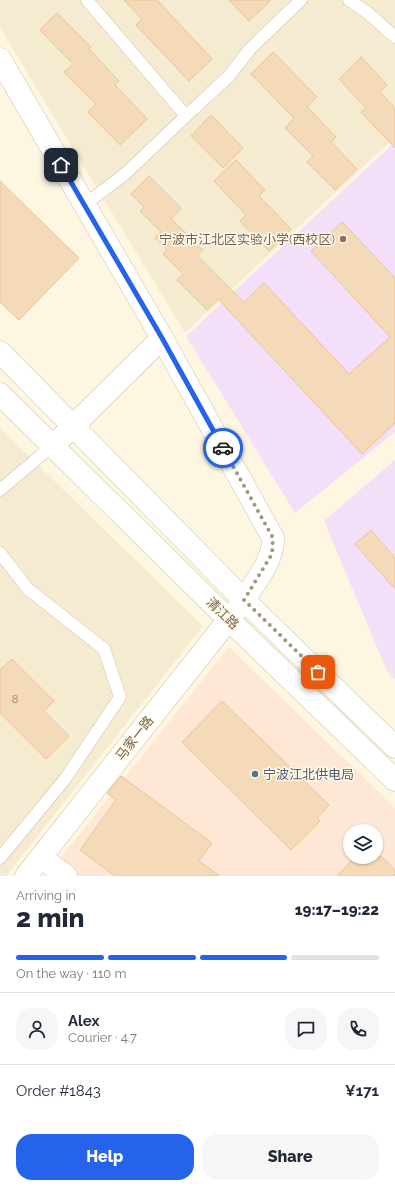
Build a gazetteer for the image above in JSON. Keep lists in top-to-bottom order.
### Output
{
  "streets": {
    "street": ["清江路", "马家一路"]
  },
  "crossings": [
    ["清江路", "马家一路"]
  ],
  "places": ["宁波市江北区实验小学(西校区)", "宁波江北供电局"],
  "house_numbers": ["8"],
  "page": {
    "heading": ["2 min", "Arriving in", "19:17–19:22"],
    "panel": [
      "Alex",
      "Courier · 4.7",
      "Order #1843",
      "¥171"
    ],
    "bar": "On the way · 110 m",
    "buttons": ["Help", "Share"]
  }
}
